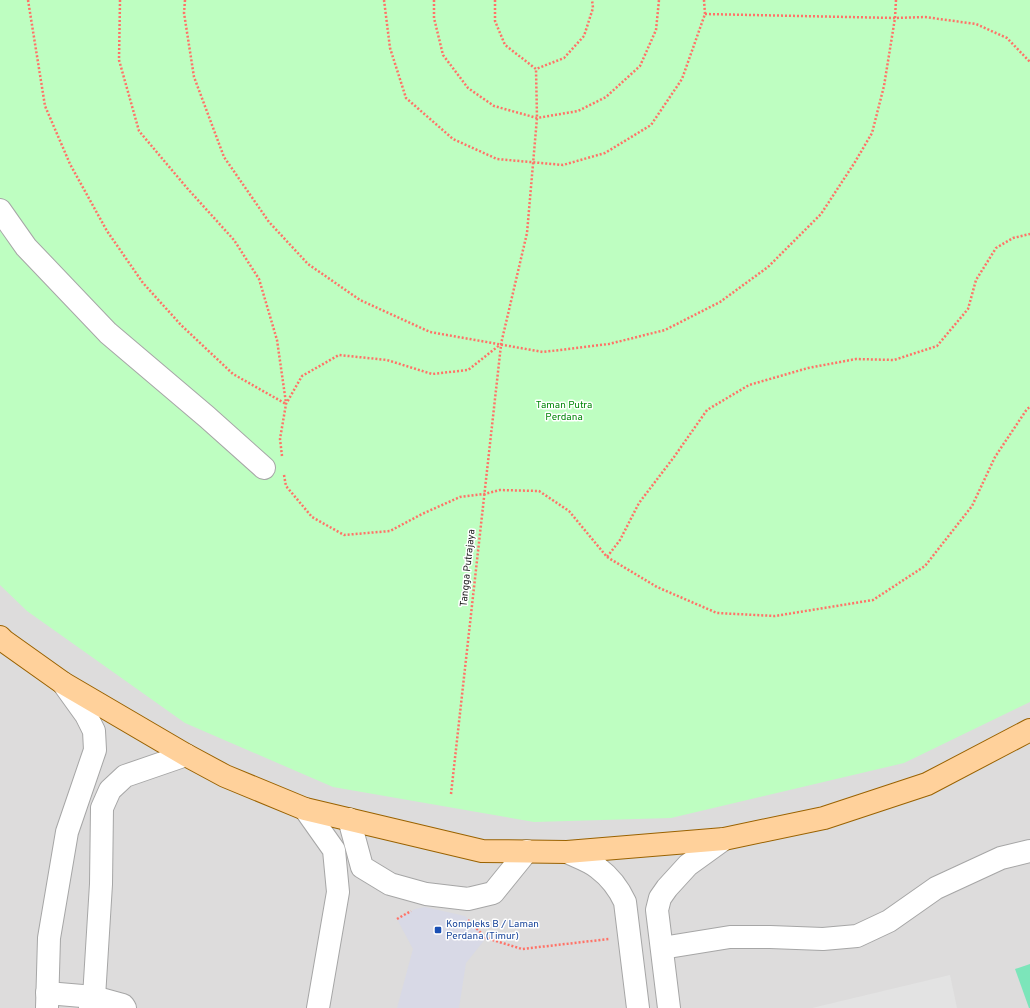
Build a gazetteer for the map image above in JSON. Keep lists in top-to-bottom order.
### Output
{
  "streets": {
    "path": ["Tangga Putrajaya"]
  },
  "parks": ["Taman Putra Perdana"],
  "places": {
    "transit": ["Kompleks B / Laman Perdana (Timur)"]
  }
}
